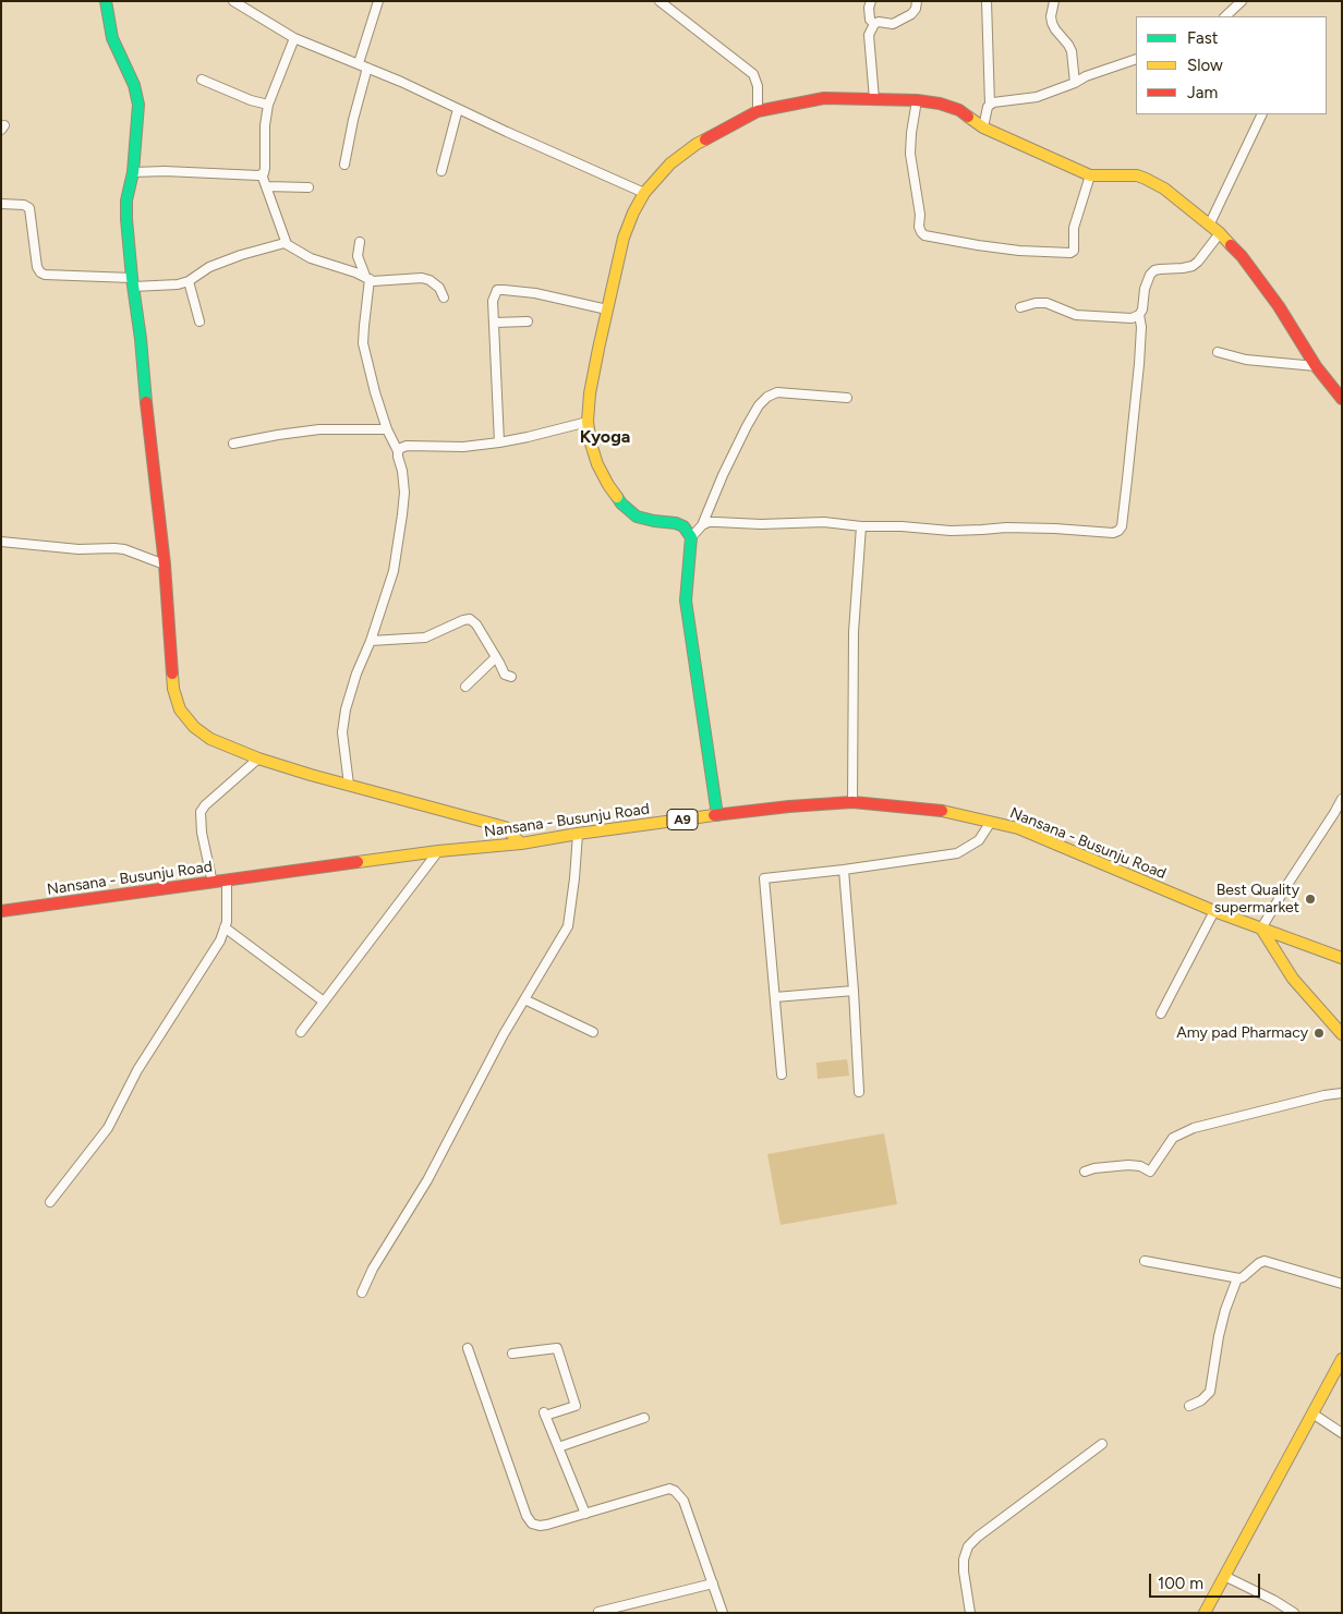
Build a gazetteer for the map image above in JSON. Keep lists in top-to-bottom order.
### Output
{
  "streets": {
    "street": ["A9", "Nansana - Busunju Road"]
  },
  "districts": ["Kyoga"],
  "places": ["Best Quality supermarket", "Amy pad Pharmacy"],
  "legend": ["Fast", "Slow", "Jam"],
  "scale_bar": "100 m"
}
